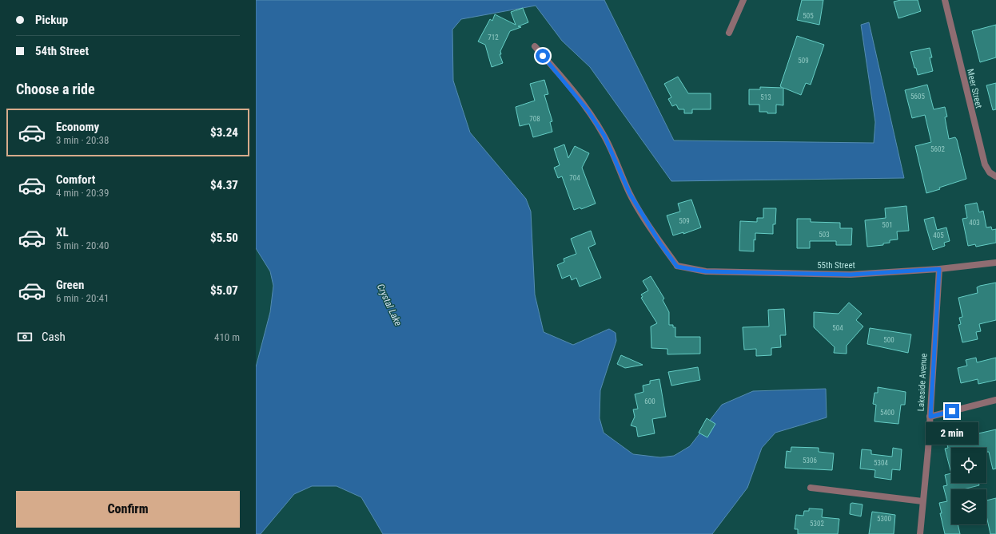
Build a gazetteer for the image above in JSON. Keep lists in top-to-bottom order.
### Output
{
  "streets": {
    "street": ["Meer Street", "55th Street", "Lakeside Avenue"]
  },
  "crossings": [
    ["55th Street", "Lakeside Avenue"]
  ],
  "water": ["Crystal Lake"],
  "house_numbers": [
    "505",
    "712",
    "509",
    "5605",
    "513",
    "708",
    "5602",
    "704",
    "509",
    "403",
    "501",
    "503",
    "405",
    "504",
    "500",
    "600",
    "5400",
    "5306",
    "5304",
    "5300",
    "5302"
  ],
  "page": {
    "banner": ["Pickup", "54th Street"],
    "heading": "Choose a ride",
    "list": [
      {
        "name": "Economy",
        "note": "3 min · 20:38",
        "value": "$3.24"
      },
      {
        "name": "Comfort",
        "note": "4 min · 20:39",
        "value": "$4.37"
      },
      {
        "name": "XL",
        "note": "5 min · 20:40",
        "value": "$5.50"
      },
      {
        "name": "Green",
        "note": "6 min · 20:41",
        "value": "$5.07"
      }
    ],
    "pay": ["Cash", "410 m"],
    "bubble": "2 min",
    "buttons": "Confirm"
  }
}
